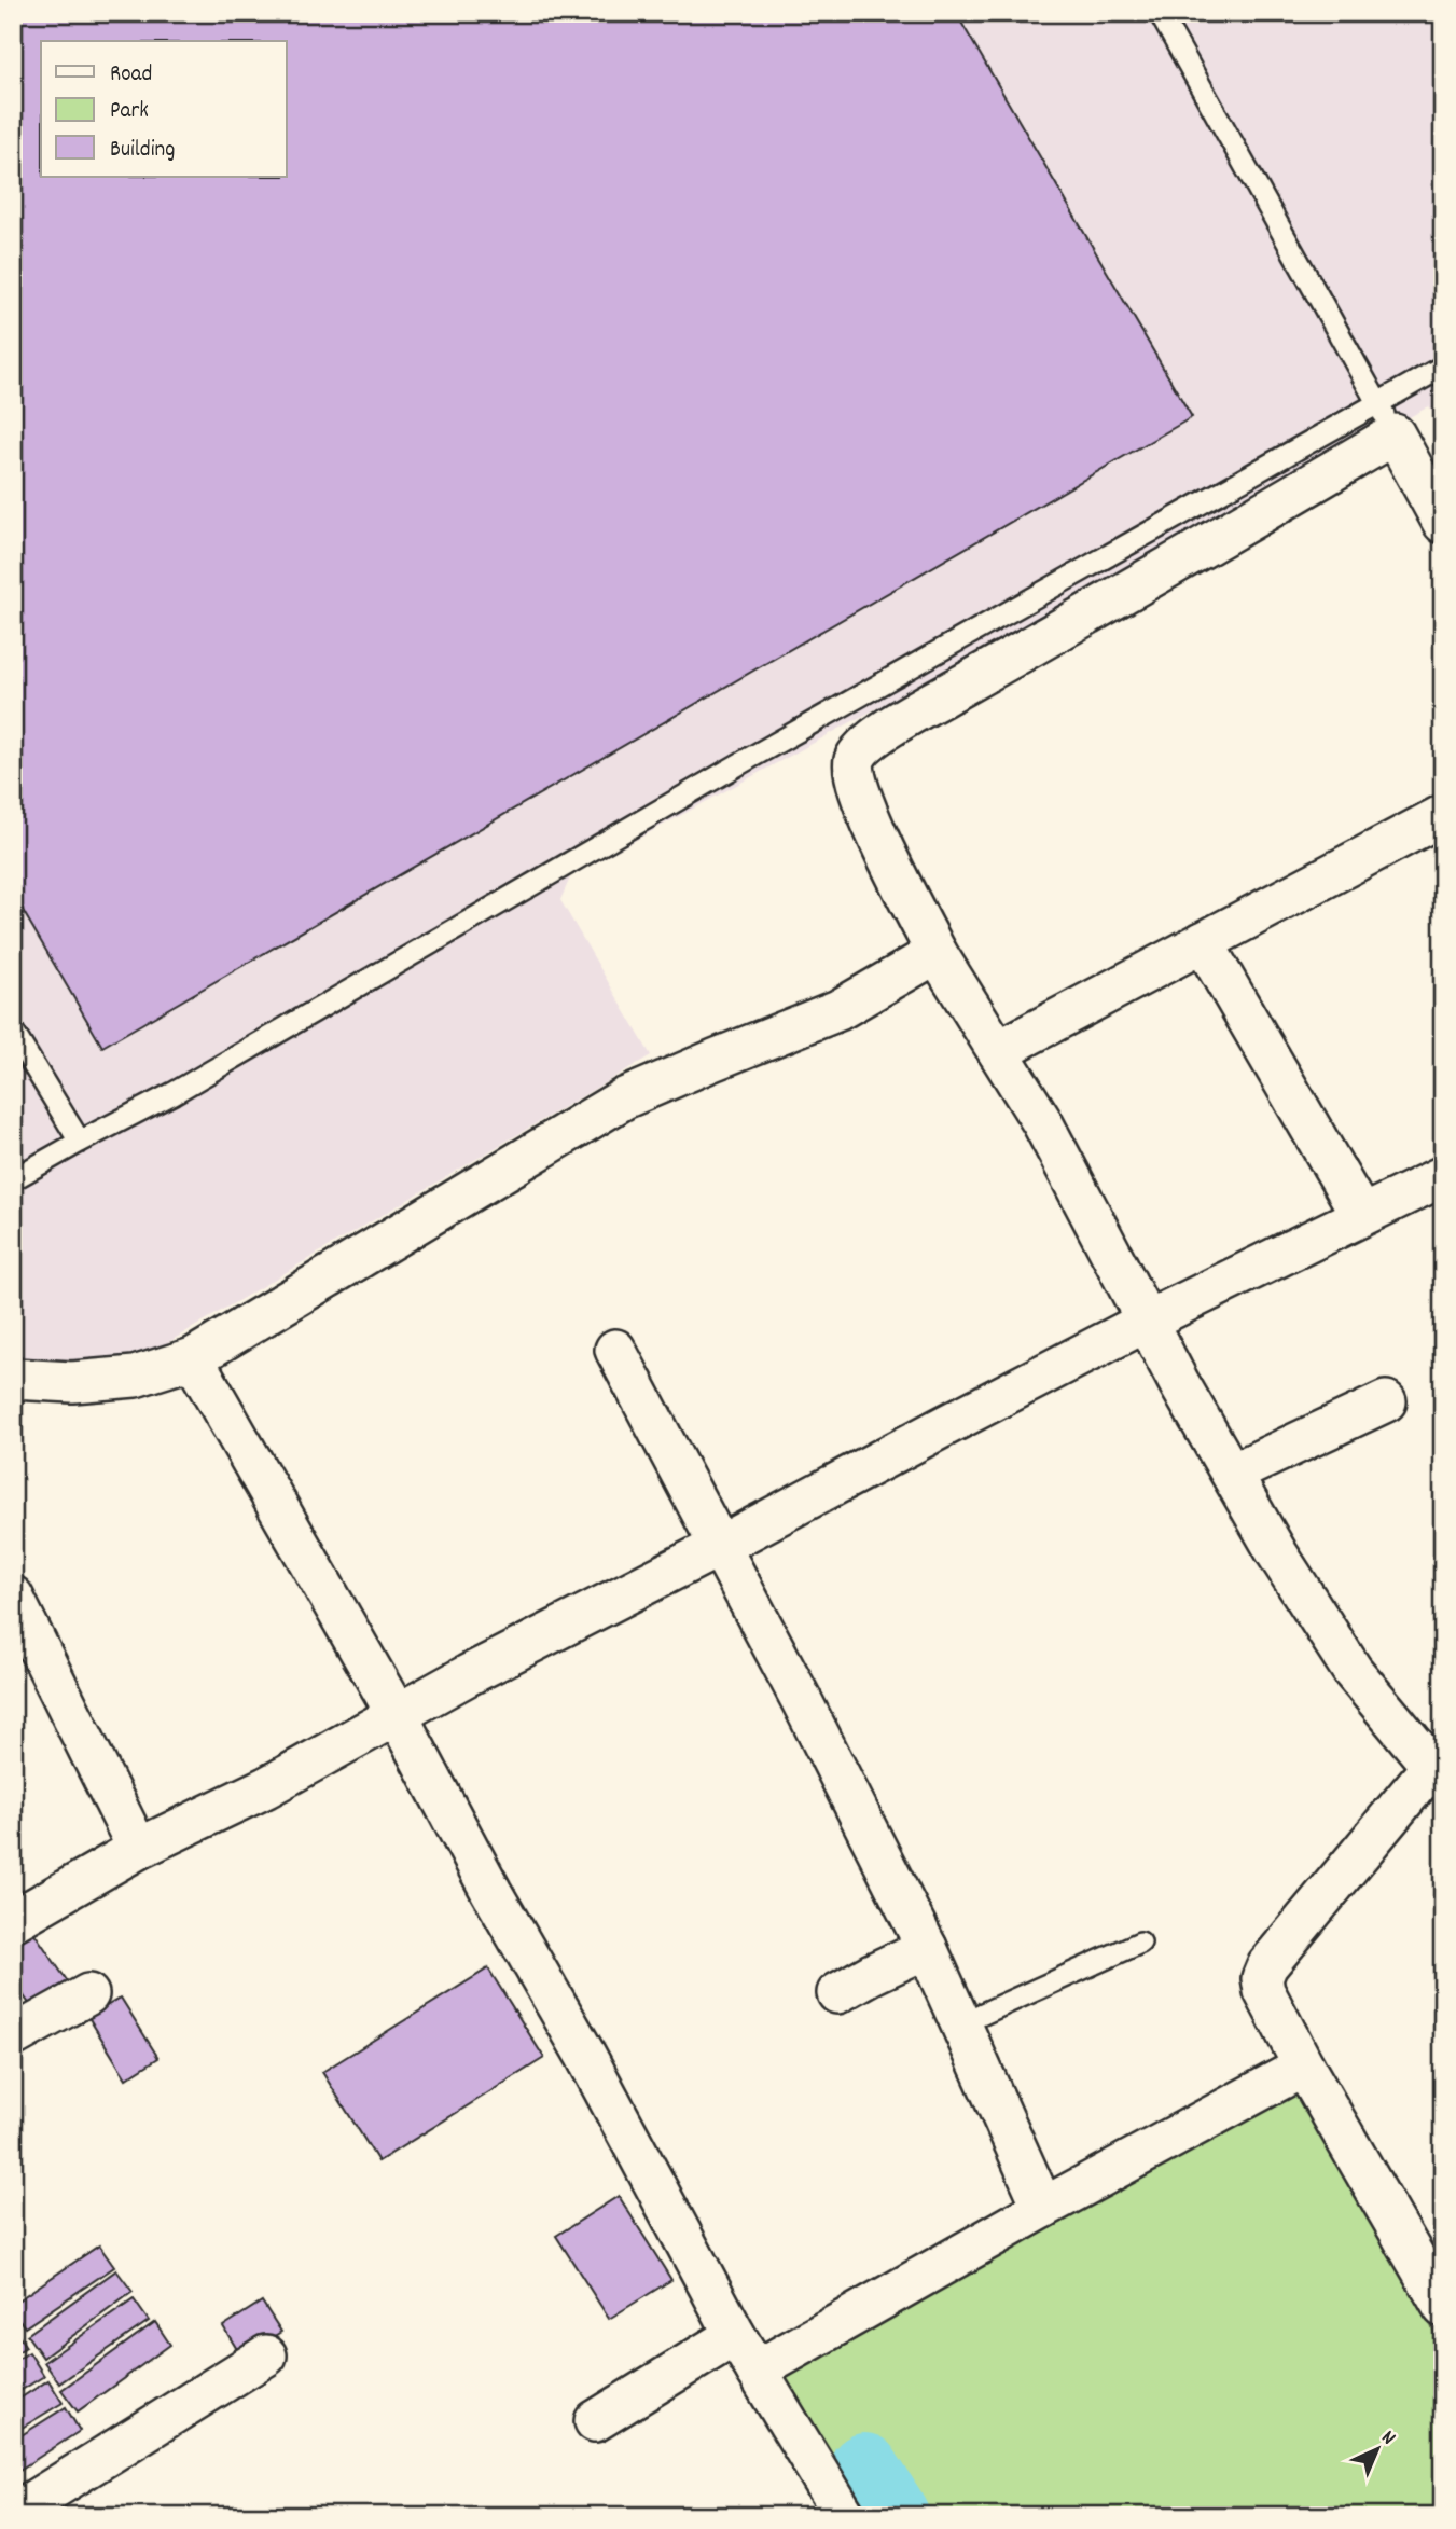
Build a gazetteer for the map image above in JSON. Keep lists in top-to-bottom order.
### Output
{
  "legend": ["Road", "Park", "Building"],
  "north": "top right"
}
